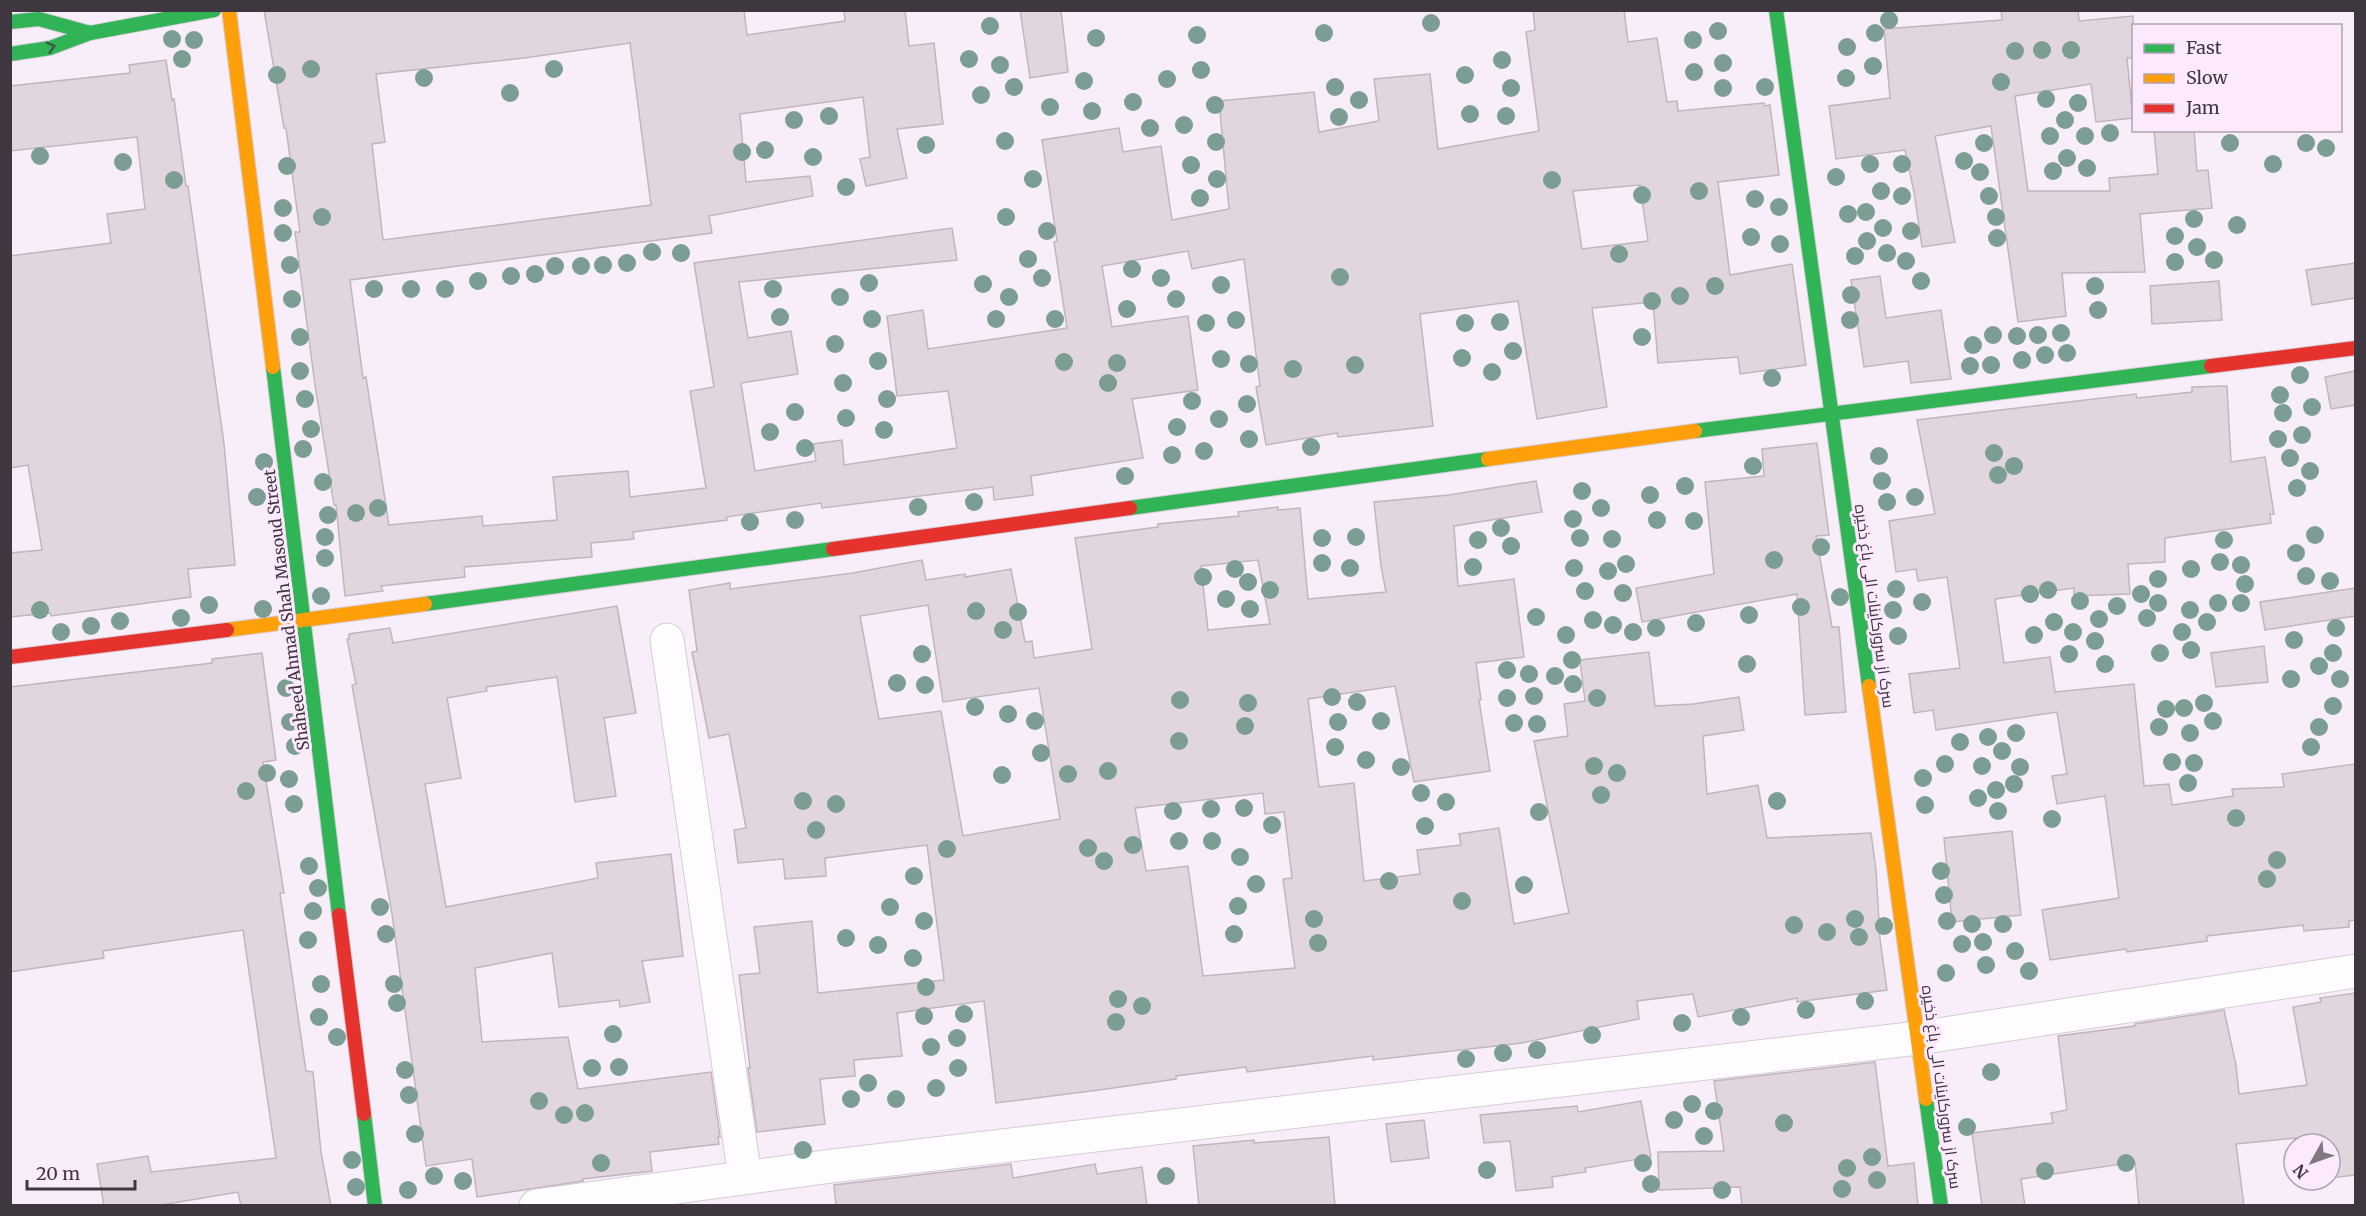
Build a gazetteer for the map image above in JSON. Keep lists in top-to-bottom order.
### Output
{
  "streets": {
    "street": ["سرک از سرورکاینات الی باغ ذخیره", "Shaheed Ahmad Shah Masoud Street"]
  },
  "legend": ["Fast", "Slow", "Jam"],
  "scale_bar": "20 m",
  "north": "bottom left"
}
